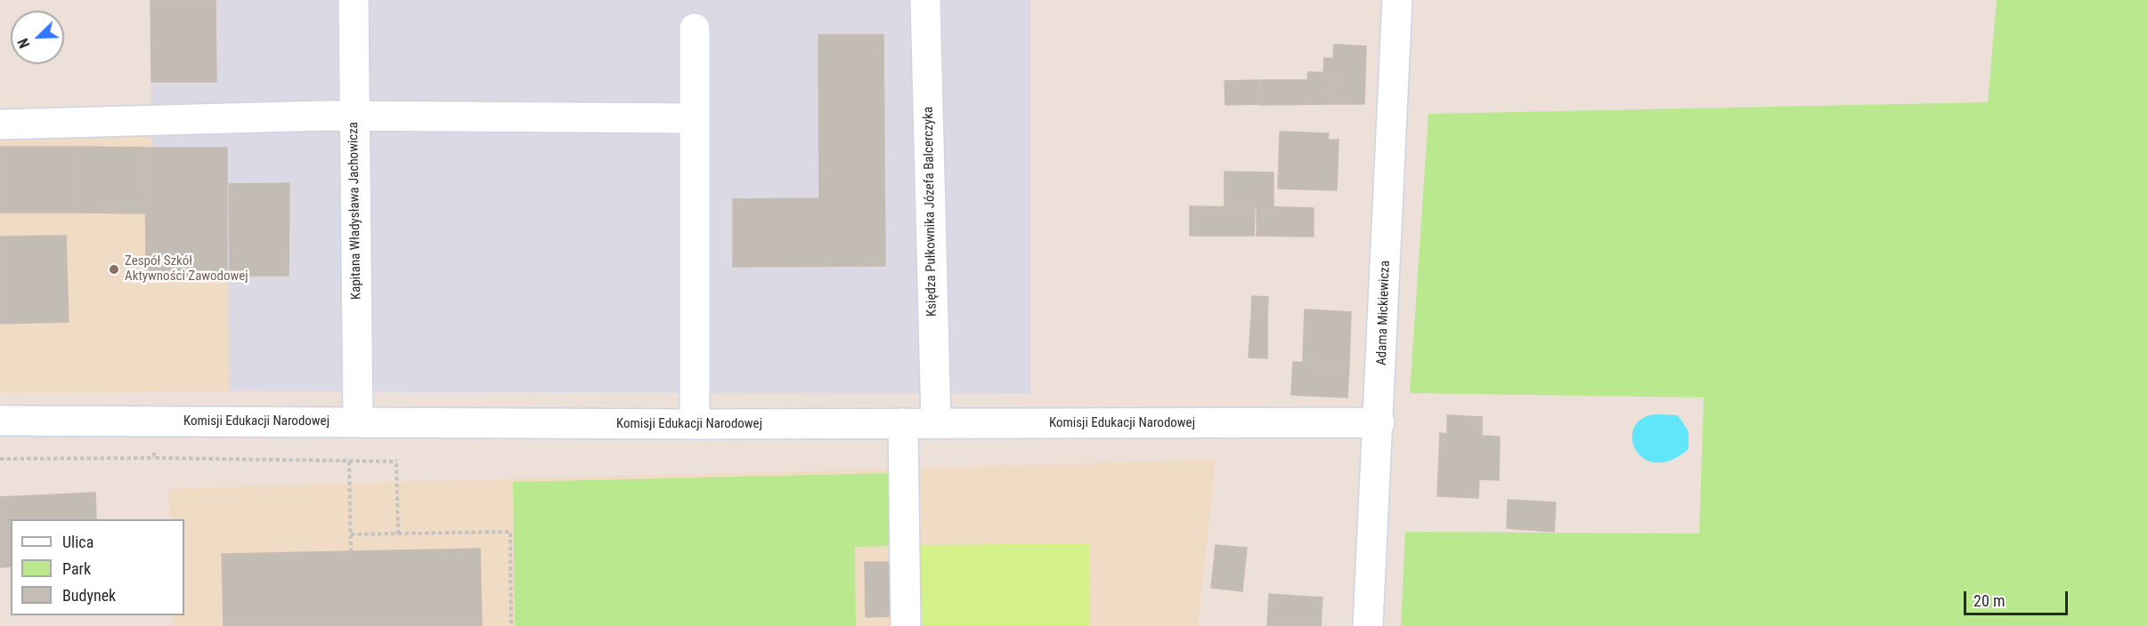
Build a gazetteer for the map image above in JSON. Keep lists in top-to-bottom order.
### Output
{
  "streets": {
    "street": [
      "Kapitana Władysława Jachowicza",
      "Księdza Pułkownika Józefa Balcerczyka",
      "Adama Mickiewicza",
      "Komisji Edukacji Narodowej"
    ]
  },
  "crossings": [
    ["Kapitana Władysława Jachowicza", "Komisji Edukacji Narodowej"],
    ["Księdza Pułkownika Józefa Balcerczyka", "Komisji Edukacji Narodowej"],
    ["Adama Mickiewicza", "Komisji Edukacji Narodowej"]
  ],
  "places": ["Zespół Szkół Aktywności Zawodowej"],
  "legend": ["Ulica", "Park", "Budynek"],
  "scale_bar": "20 m",
  "north": "bottom left"
}
